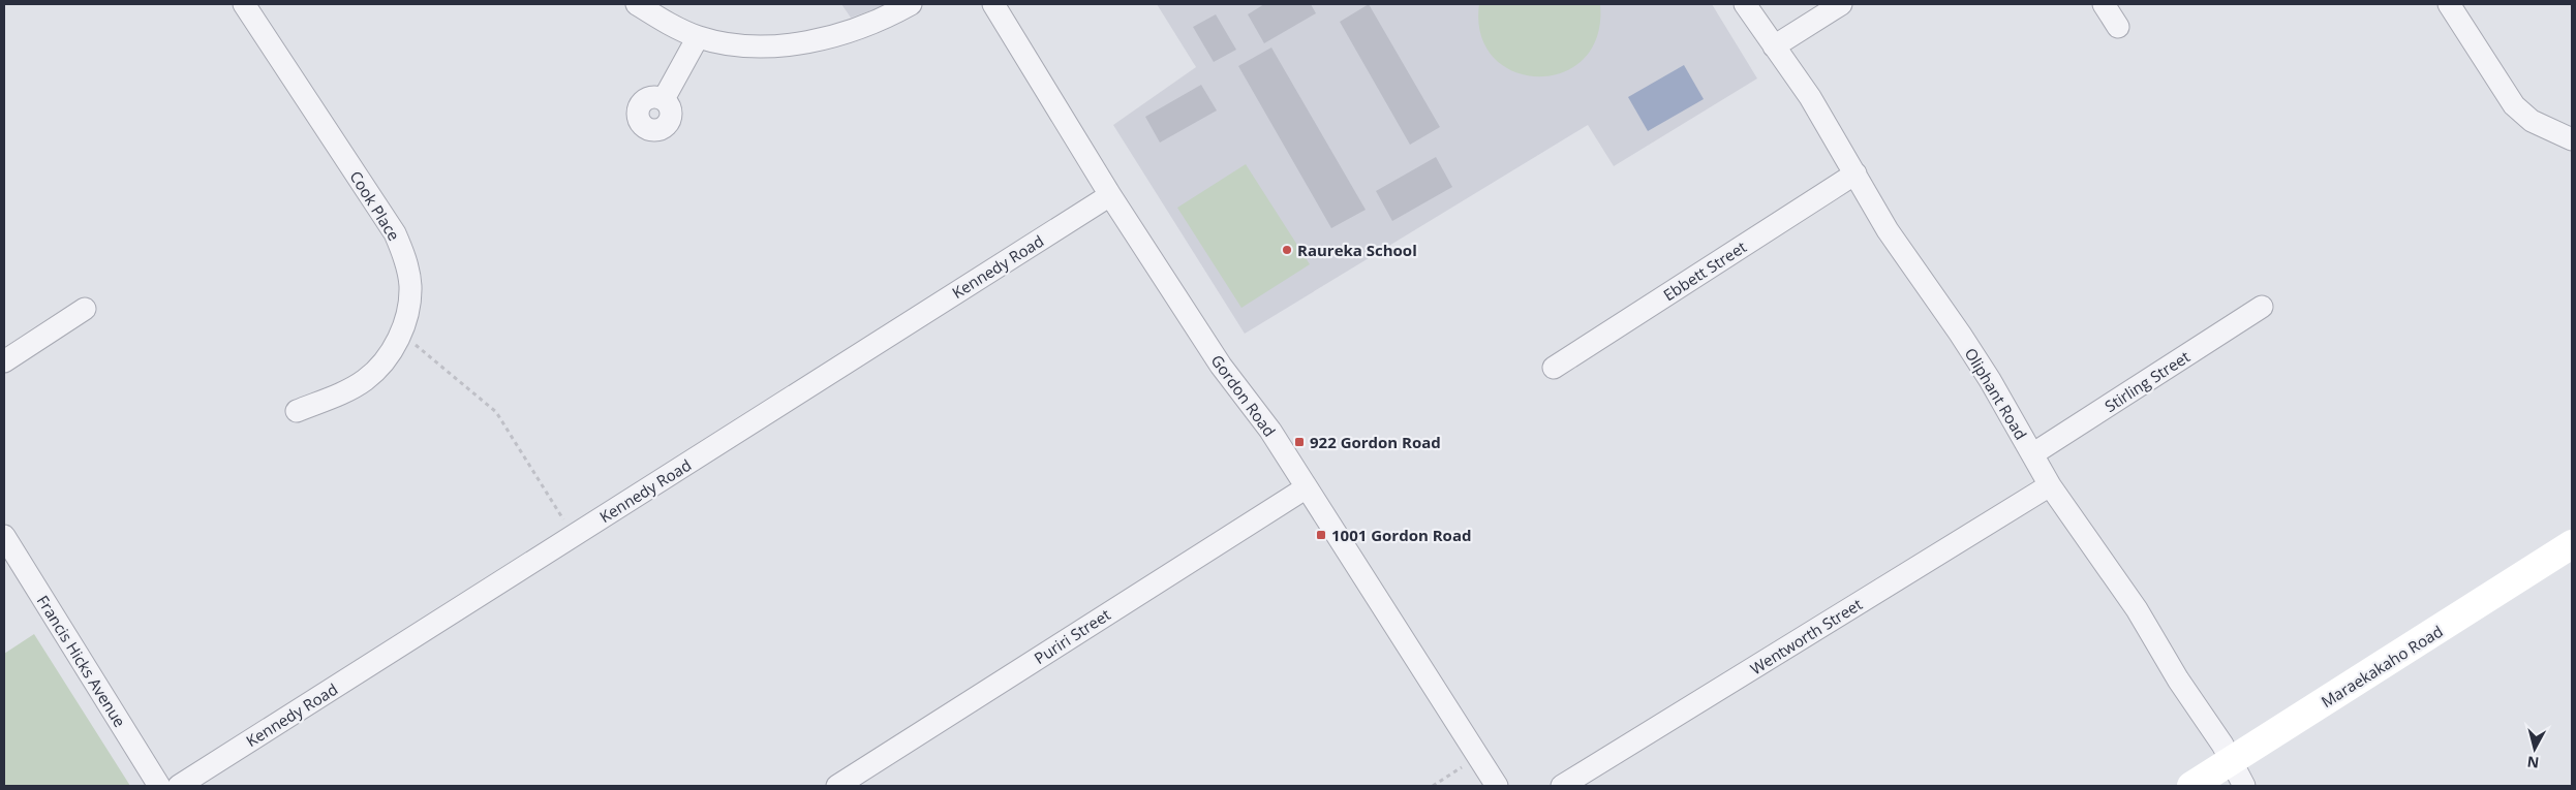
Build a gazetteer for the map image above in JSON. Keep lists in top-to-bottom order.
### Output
{
  "streets": {
    "main road": ["Maraekakaho Road"],
    "street": [
      "Cook Place",
      "Kennedy Road",
      "Ebbett Street",
      "Stirling Street",
      "Oliphant Road",
      "Gordon Road",
      "Puriri Street",
      "Wentworth Street",
      "Francis Hicks Avenue"
    ]
  },
  "crossings": [
    ["Kennedy Road", "Gordon Road"],
    ["Ebbett Street", "Oliphant Road"],
    ["Stirling Street", "Oliphant Road"],
    ["Oliphant Road", "Wentworth Street"],
    ["Oliphant Road", "Maraekakaho Road"],
    ["Gordon Road", "Puriri Street"]
  ],
  "places": {
    "other": ["Raureka School"],
    "transit": ["922 Gordon Road", "1001 Gordon Road"]
  },
  "north": "bottom"
}
